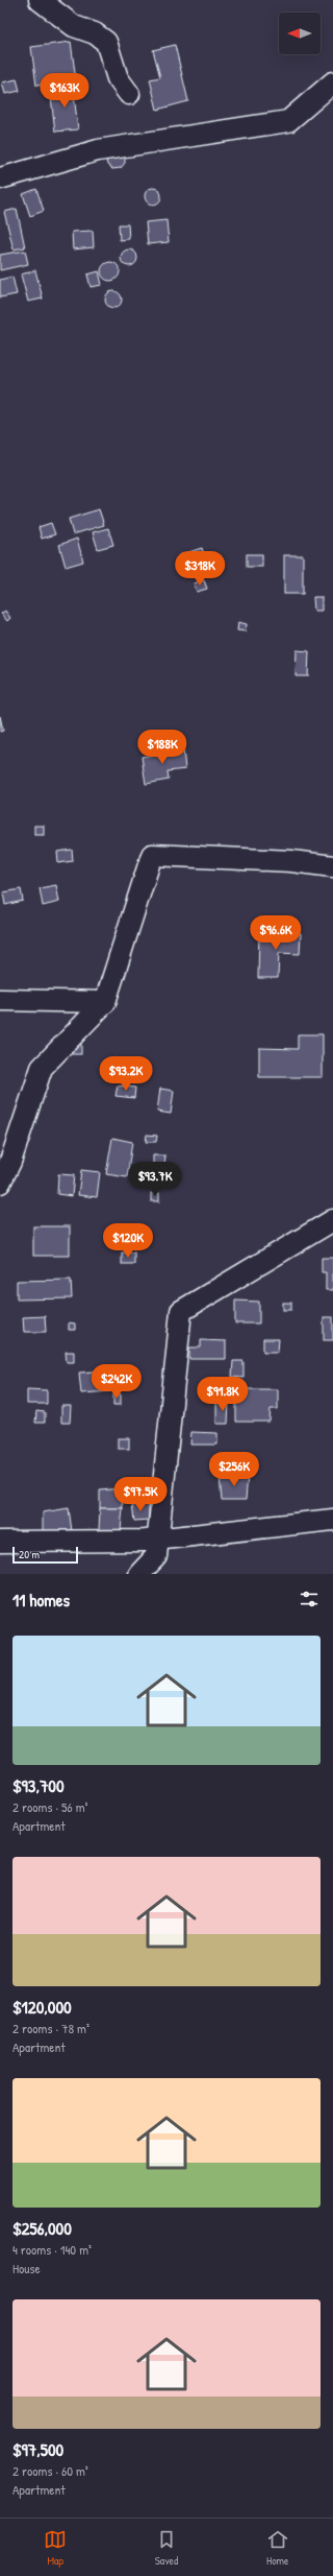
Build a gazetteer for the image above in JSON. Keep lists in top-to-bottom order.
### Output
{
  "scale_bar": "20 m",
  "north": "left",
  "page": {
    "price": [
      "$163K",
      "$318K",
      "$188K",
      "$96.6K",
      "$93.2K",
      "$93.7K",
      "$120K",
      "$242K",
      "$91.8K",
      "$256K",
      "$97.5K"
    ],
    "scale": "20 m",
    "heading": "11 homes",
    "list": [
      {
        "name": "$93,700",
        "note": "2 rooms · 56 m² · Apartment"
      },
      {
        "name": "$120,000",
        "note": "2 rooms · 78 m² · Apartment"
      },
      {
        "name": "$256,000",
        "note": "4 rooms · 140 m² · House"
      },
      {
        "name": "$97,500",
        "note": "2 rooms · 60 m² · Apartment"
      }
    ],
    "tabs": ["Map", "Saved", "Home"]
  }
}
